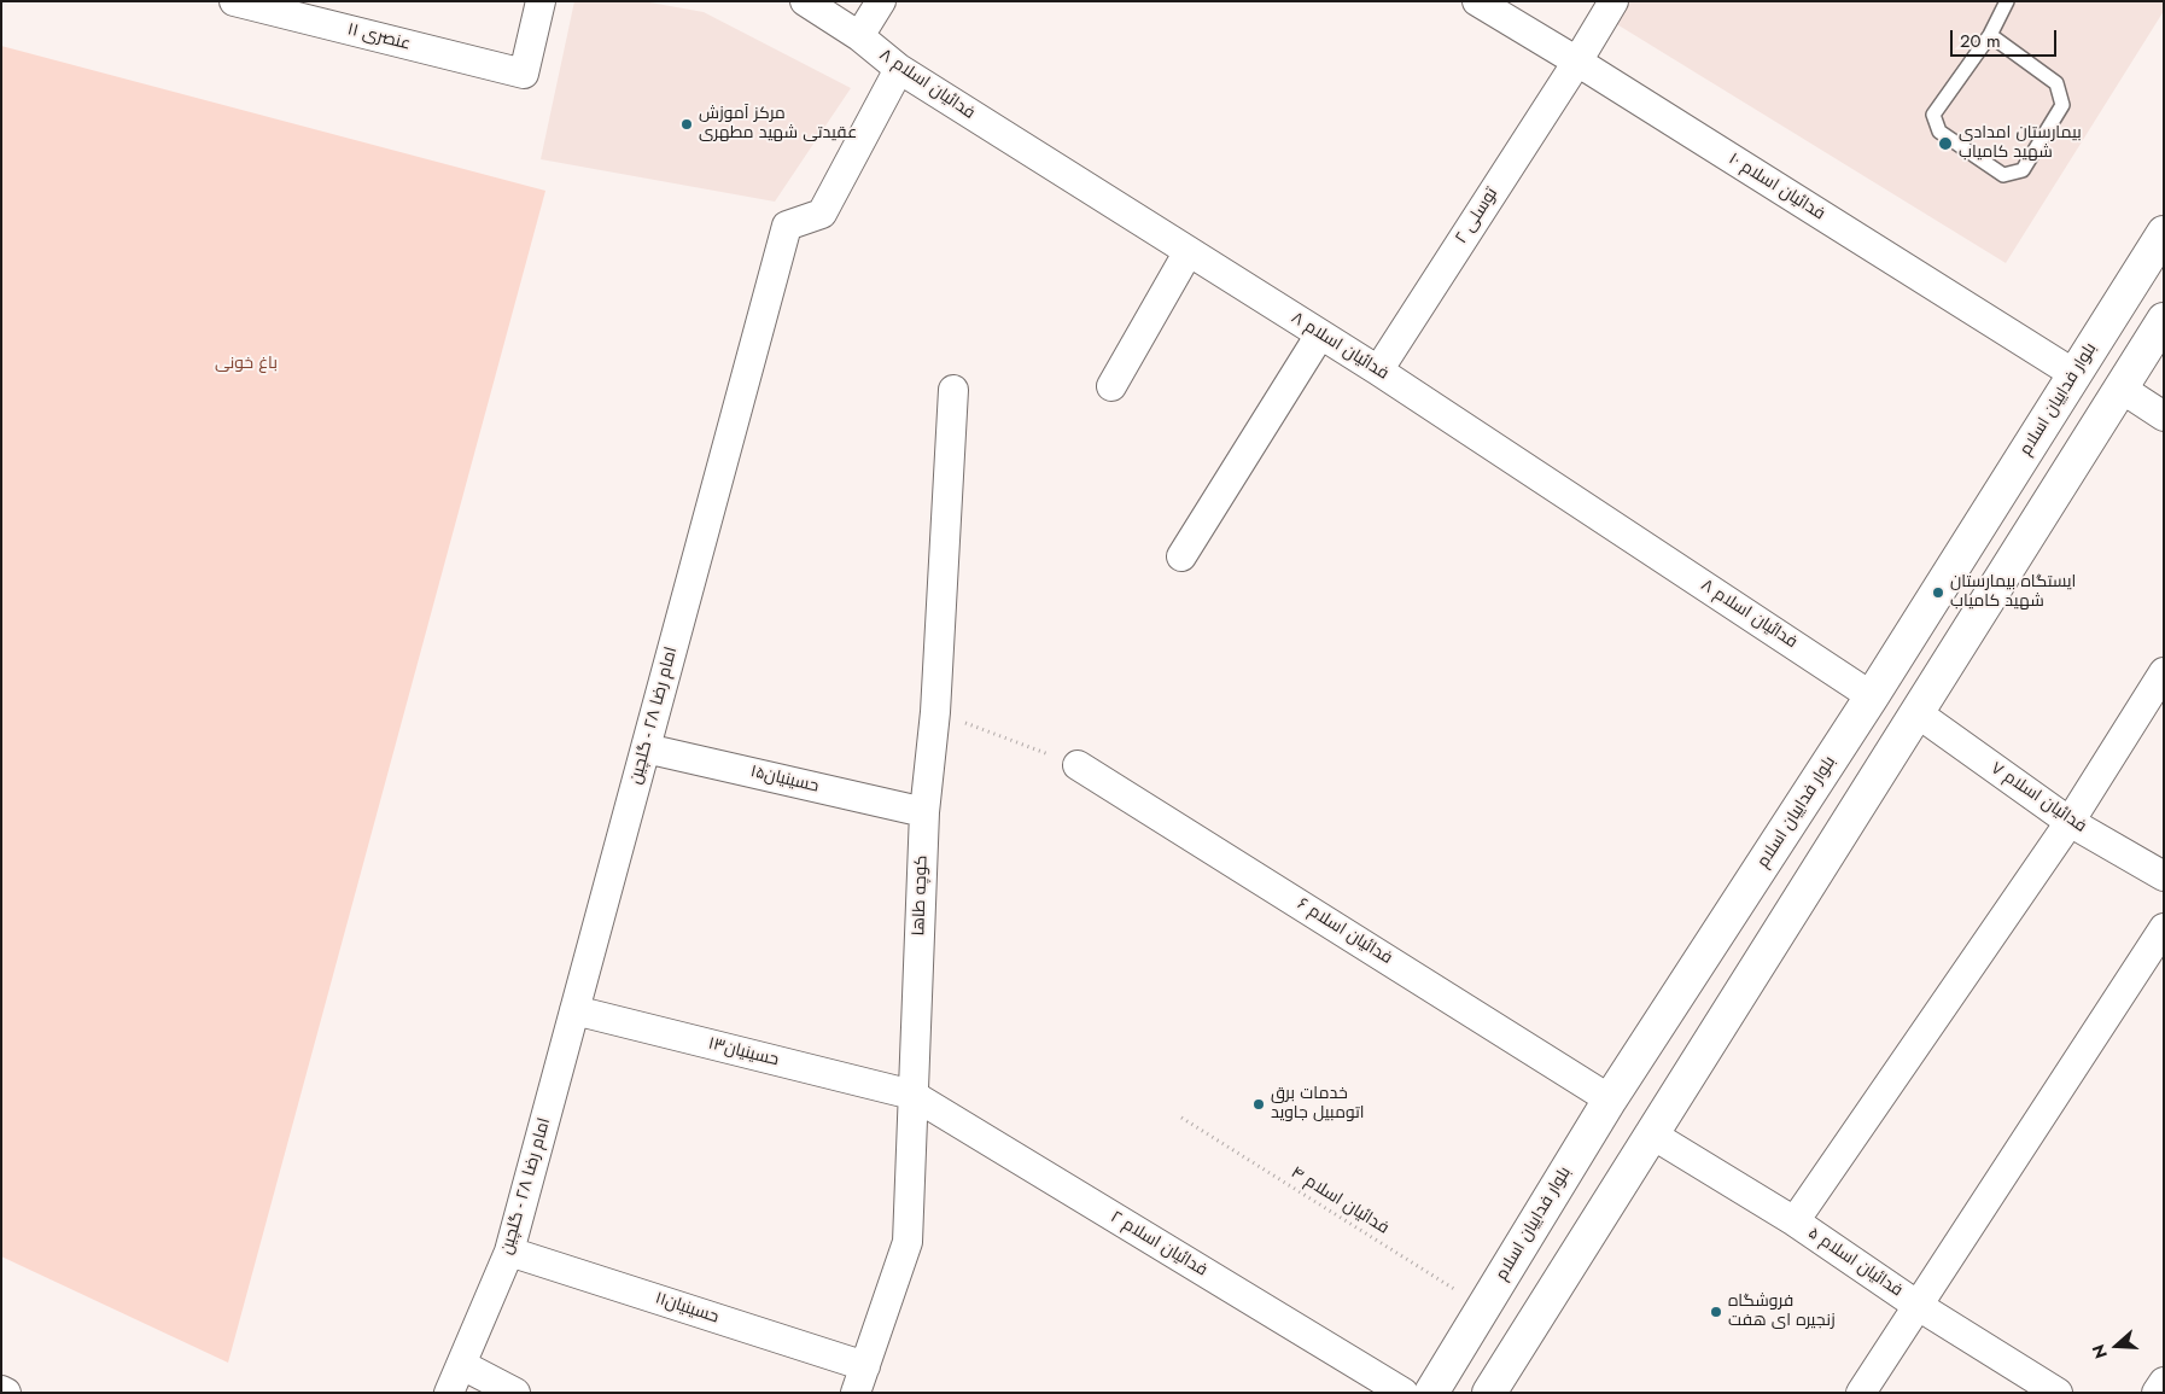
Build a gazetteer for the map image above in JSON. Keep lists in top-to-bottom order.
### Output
{
  "streets": {
    "main road": ["بلوار فداییان اسلام"],
    "street": [
      "عنصری ۱۱",
      "فدائیان اسلام ۸",
      "فدائیان اسلام ۱۰",
      "توسلی ۲",
      "امام رضا ۲۸ - گلچین",
      "حسینیان۱۵",
      "فدائیان اسلام ۷",
      "کوچه طاها",
      "فدائیان اسلام ۶",
      "حسینیان۱۳",
      "فدائیان اسلام ۲",
      "فدائیان اسلام ۵",
      "حسینیان۱۱"
    ],
    "path": ["فدائیان اسلام ۴"]
  },
  "crossings": [
    ["فدائیان اسلام ۸", "توسلی ۲"],
    ["فدائیان اسلام ۸", "بلوار فداییان اسلام"],
    ["فدائیان اسلام ۸", "امام رضا ۲۸ - گلچین"],
    ["فدائیان اسلام ۱۰", "توسلی ۲"],
    ["فدائیان اسلام ۱۰", "بلوار فداییان اسلام"],
    ["بلوار فداییان اسلام", "فدائیان اسلام ۶"],
    ["بلوار فداییان اسلام", "فدائیان اسلام ۴"],
    ["امام رضا ۲۸ - گلچین", "حسینیان۱۵"],
    ["امام رضا ۲۸ - گلچین", "حسینیان۱۳"],
    ["امام رضا ۲۸ - گلچین", "حسینیان۱۱"],
    ["حسینیان۱۵", "کوچه طاها"],
    ["کوچه طاها", "حسینیان۱۳"],
    ["کوچه طاها", "فدائیان اسلام ۲"],
    ["کوچه طاها", "حسینیان۱۱"],
    ["حسینیان۱۳", "فدائیان اسلام ۲"]
  ],
  "parks": ["باغ خونی"],
  "places": [
    "مرکز آموزش عقیدتی شهید مطهری",
    "بیمارستان امدادی شهید کامیاب",
    "ایستگاه بیمارستان شهید کامیاب",
    "خدمات برق اتومبیل جاوید",
    "فروشگاه زنجیره ای هفت"
  ],
  "scale_bar": "20 m",
  "north": "left"
}
